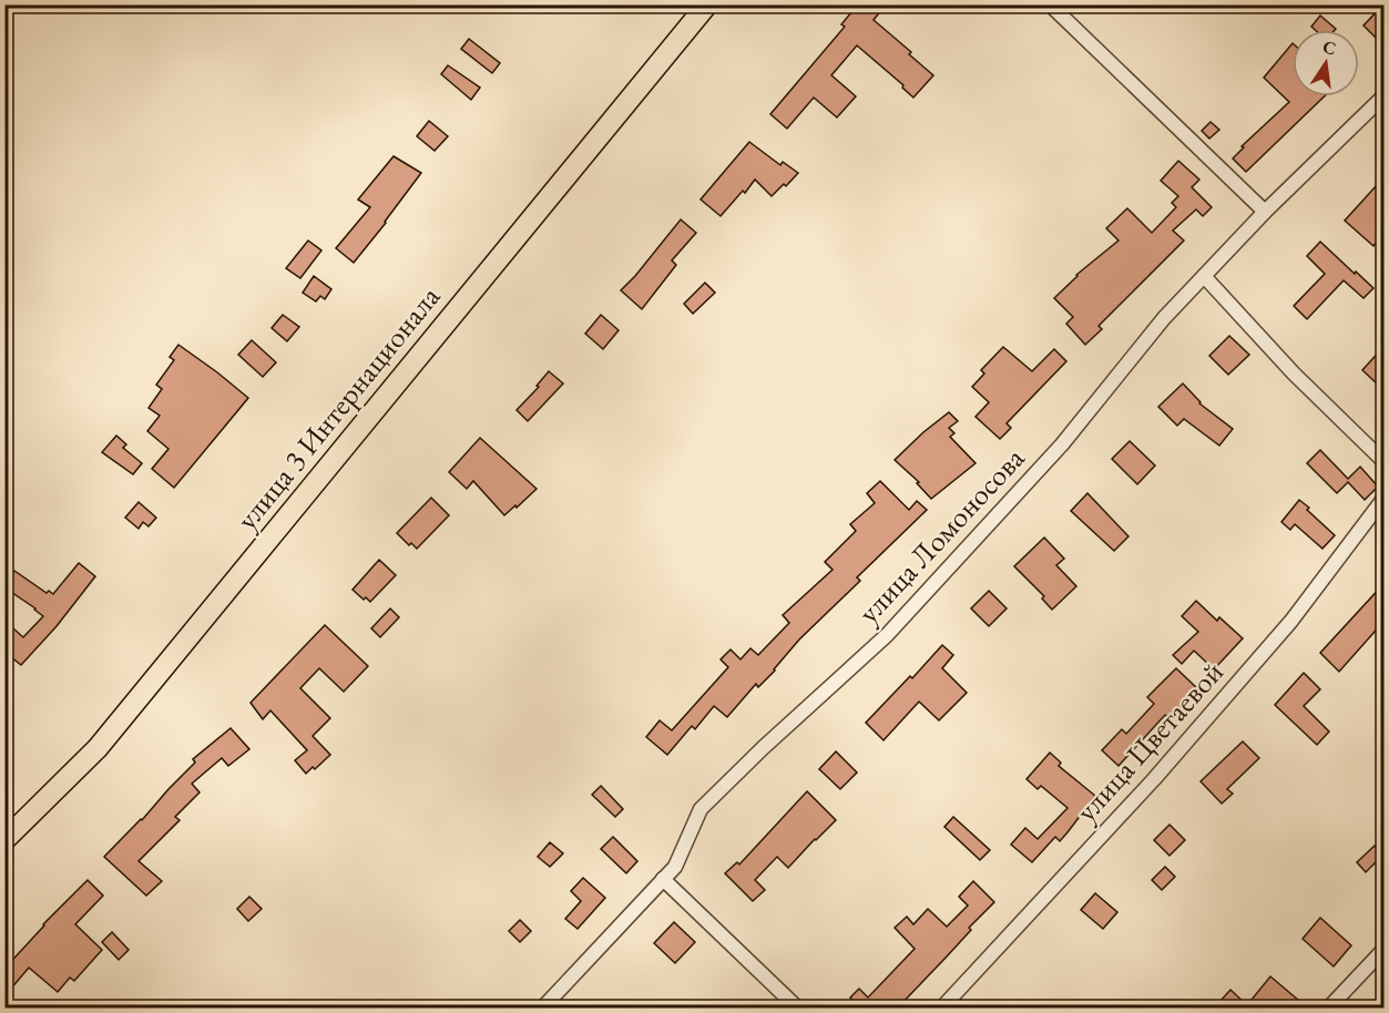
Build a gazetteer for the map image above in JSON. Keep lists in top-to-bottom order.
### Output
{
  "streets": {
    "main road": ["улица 3 Интернационала"],
    "street": ["улица Ломоносова", "улица Цветаевой"]
  },
  "north": "top"
}
